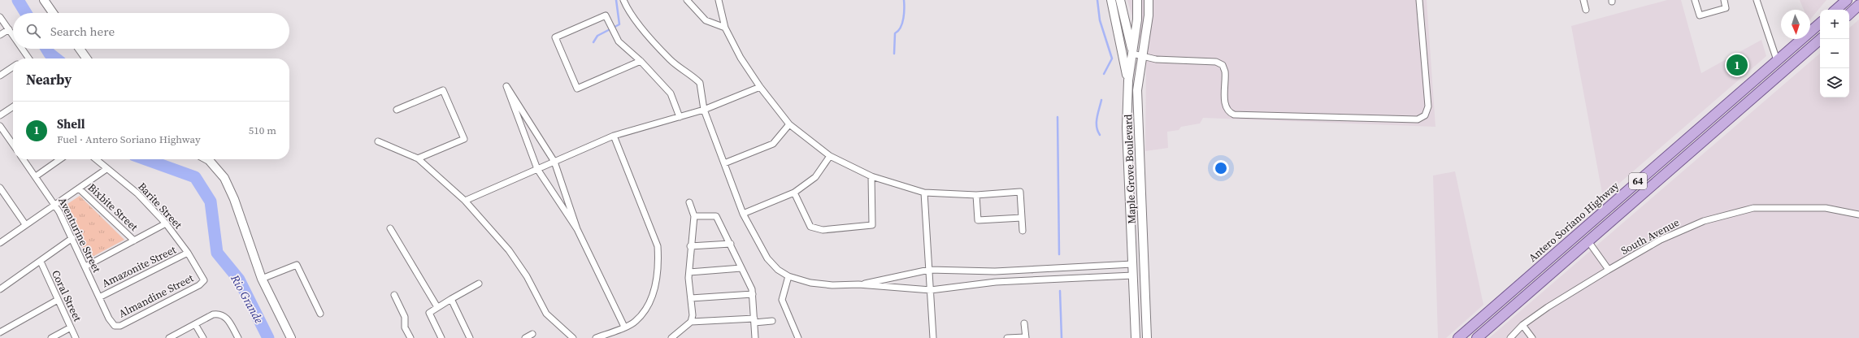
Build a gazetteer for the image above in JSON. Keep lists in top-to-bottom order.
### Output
{
  "streets": {
    "main road": ["Maple Grove Boulevard", "64", "Antero Soriano Highway"],
    "street": [
      "Barite Street",
      "Bixbite Street",
      "Aventurine Street",
      "South Avenue",
      "Amazonite Street",
      "Coral Street",
      "Almandine Street"
    ]
  },
  "crossings": [
    ["Barite Street", "Amazonite Street"],
    ["Barite Street", "Almandine Street"],
    ["Aventurine Street", "Amazonite Street"],
    ["Aventurine Street", "Almandine Street"]
  ],
  "water": ["Rio Grande"],
  "north": "bottom",
  "page": {
    "map_buttons": ["+", "−"],
    "search": "Search here",
    "pins": "1",
    "heading": "Nearby",
    "list": [
      {
        "mark": "1",
        "name": "Shell",
        "note": "Fuel · Antero Soriano Highway",
        "value": "510 m"
      }
    ]
  }
}
